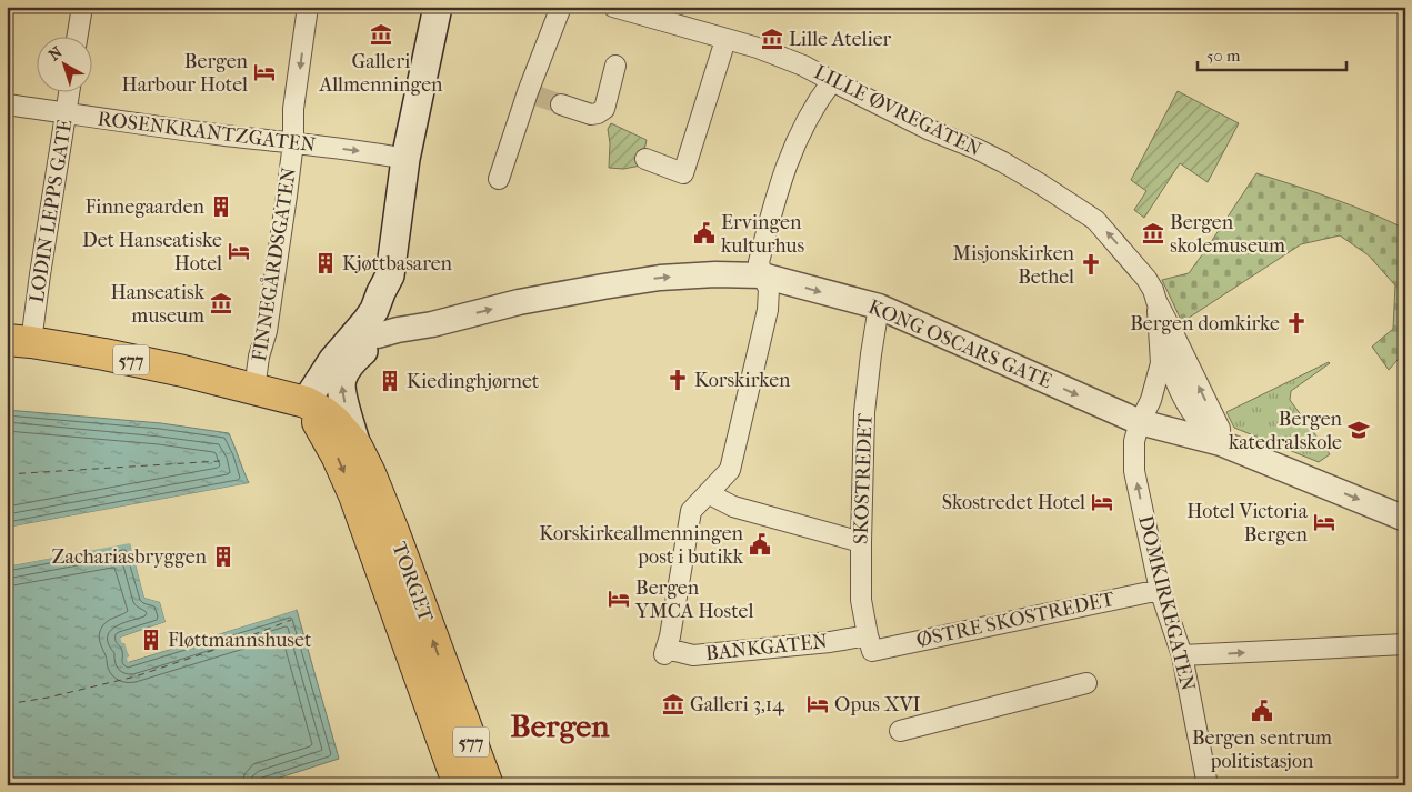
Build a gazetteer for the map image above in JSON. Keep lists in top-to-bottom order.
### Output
{
  "streets": {
    "main road": ["577", "TORGET"],
    "street": [
      "LILLE ØVREGATEN",
      "ROSENKRANTZGATEN",
      "LODIN LEPPS GATE",
      "FINNEGÅRDSGATEN",
      "KONG OSCARS GATE",
      "SKOSTREDET",
      "DOMKIRKEGATEN",
      "ØSTRE SKOSTREDET",
      "BANKGATEN"
    ]
  },
  "crossings": [
    ["ROSENKRANTZGATEN", "LODIN LEPPS GATE"],
    ["ROSENKRANTZGATEN", "FINNEGÅRDSGATEN"],
    ["LODIN LEPPS GATE", "577"],
    ["FINNEGÅRDSGATEN", "577"],
    ["FINNEGÅRDSGATEN", "TORGET"],
    ["KONG OSCARS GATE", "SKOSTREDET"],
    ["KONG OSCARS GATE", "DOMKIRKEGATEN"],
    ["577", "TORGET"],
    ["SKOSTREDET", "ØSTRE SKOSTREDET"],
    ["SKOSTREDET", "BANKGATEN"],
    ["DOMKIRKEGATEN", "ØSTRE SKOSTREDET"],
    ["ØSTRE SKOSTREDET", "BANKGATEN"]
  ],
  "one_way": [
    "LILLE ØVREGATEN",
    "FINNEGÅRDSGATEN",
    "KONG OSCARS GATE",
    "DOMKIRKEGATEN"
  ],
  "districts": ["Bergen"],
  "places": {
    "museum": [
      "Galleri Allmenningen",
      "Lille Atelier",
      "Bergen skolemuseum",
      "Hanseatisk museum",
      "Galleri 3,14"
    ],
    "hotel": [
      "Bergen Harbour Hotel",
      "Det Hanseatiske Hotel",
      "Skostredet Hotel",
      "Hotel Victoria Bergen",
      "Bergen YMCA Hostel",
      "Opus XVI"
    ],
    "building": [
      "Finnegaarden",
      "Kjøttbasaren",
      "Kiedinghjørnet",
      "Zachariasbryggen",
      "Fløttmannshuset"
    ],
    "public building": ["Ervingen kulturhus", "Korskirkeallmenningen post i butikk", "Bergen sentrum politistasjon"],
    "church": ["Misjonskirken Bethel", "Bergen domkirke", "Korskirken"],
    "school or university": ["Bergen katedralskole"]
  },
  "scale_bar": "50 m",
  "north": "top left"
}
